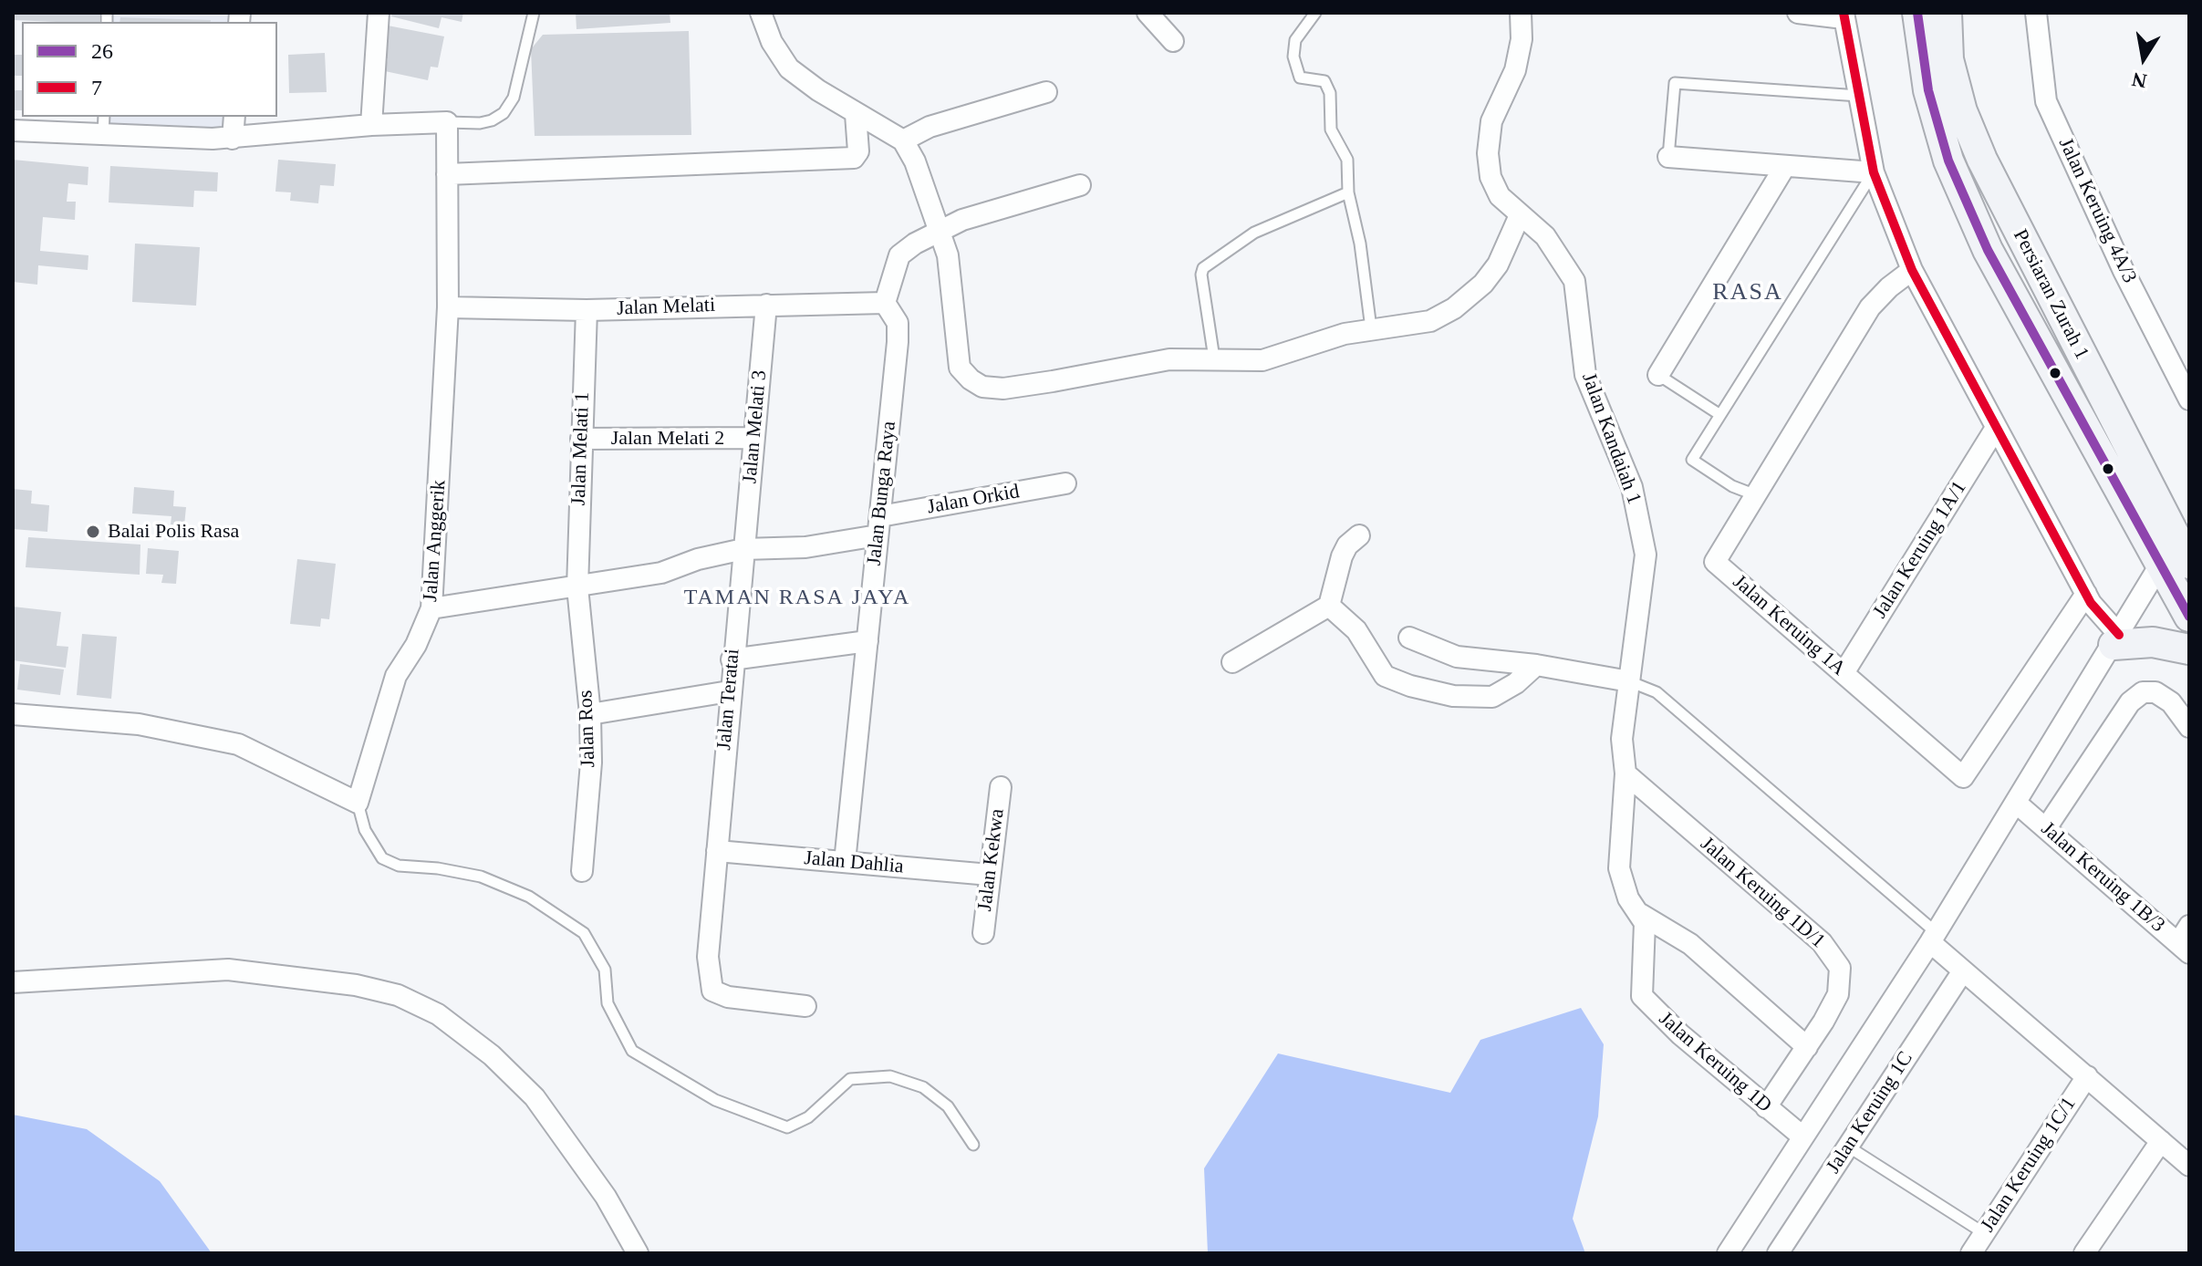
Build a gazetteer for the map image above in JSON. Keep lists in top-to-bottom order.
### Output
{
  "streets": {
    "main road": ["Persiaran Zurah 1"],
    "street": [
      "Jalan Keruing 4A/3",
      "Jalan Melati",
      "Jalan Melati 3",
      "Jalan Melati 2",
      "Jalan Kandaiah 1",
      "Jalan Melati 1",
      "Jalan Bunga Raya",
      "Jalan Orkid",
      "Jalan Anggerik",
      "Jalan Keruing 1A/1",
      "Jalan Keruing 1A",
      "Jalan Teratai",
      "Jalan Ros",
      "Jalan Kekwa",
      "Jalan Dahlia",
      "Jalan Keruing 1B/3",
      "Jalan Keruing 1D/1",
      "Jalan Keruing 1D",
      "Jalan Keruing 1C",
      "Jalan Keruing 1C/1"
    ]
  },
  "crossings": [
    ["Jalan Melati", "Jalan Melati 3"],
    ["Jalan Melati", "Jalan Melati 1"],
    ["Jalan Melati", "Jalan Bunga Raya"],
    ["Jalan Melati", "Jalan Anggerik"],
    ["Jalan Melati 3", "Jalan Melati 2"],
    ["Jalan Melati 3", "Jalan Orkid"],
    ["Jalan Melati 3", "Jalan Teratai"],
    ["Jalan Melati 2", "Jalan Melati 1"],
    ["Jalan Kandaiah 1", "Jalan Keruing 1D"],
    ["Jalan Melati 1", "Jalan Orkid"],
    ["Jalan Melati 1", "Jalan Ros"],
    ["Jalan Bunga Raya", "Jalan Orkid"],
    ["Jalan Bunga Raya", "Jalan Dahlia"],
    ["Jalan Orkid", "Jalan Anggerik"],
    ["Jalan Orkid", "Jalan Teratai"],
    ["Jalan Orkid", "Jalan Ros"],
    ["Jalan Keruing 1A/1", "Jalan Keruing 1A"],
    ["Jalan Teratai", "Jalan Dahlia"],
    ["Jalan Kekwa", "Jalan Dahlia"],
    ["Jalan Keruing 1D/1", "Jalan Keruing 1D"]
  ],
  "districts": ["RASA", "TAMAN RASA JAYA"],
  "places": ["Balai Polis Rasa"],
  "lines": ["transit line 26", "transit line 7"],
  "legend": ["26", "7"],
  "north": "bottom"
}
